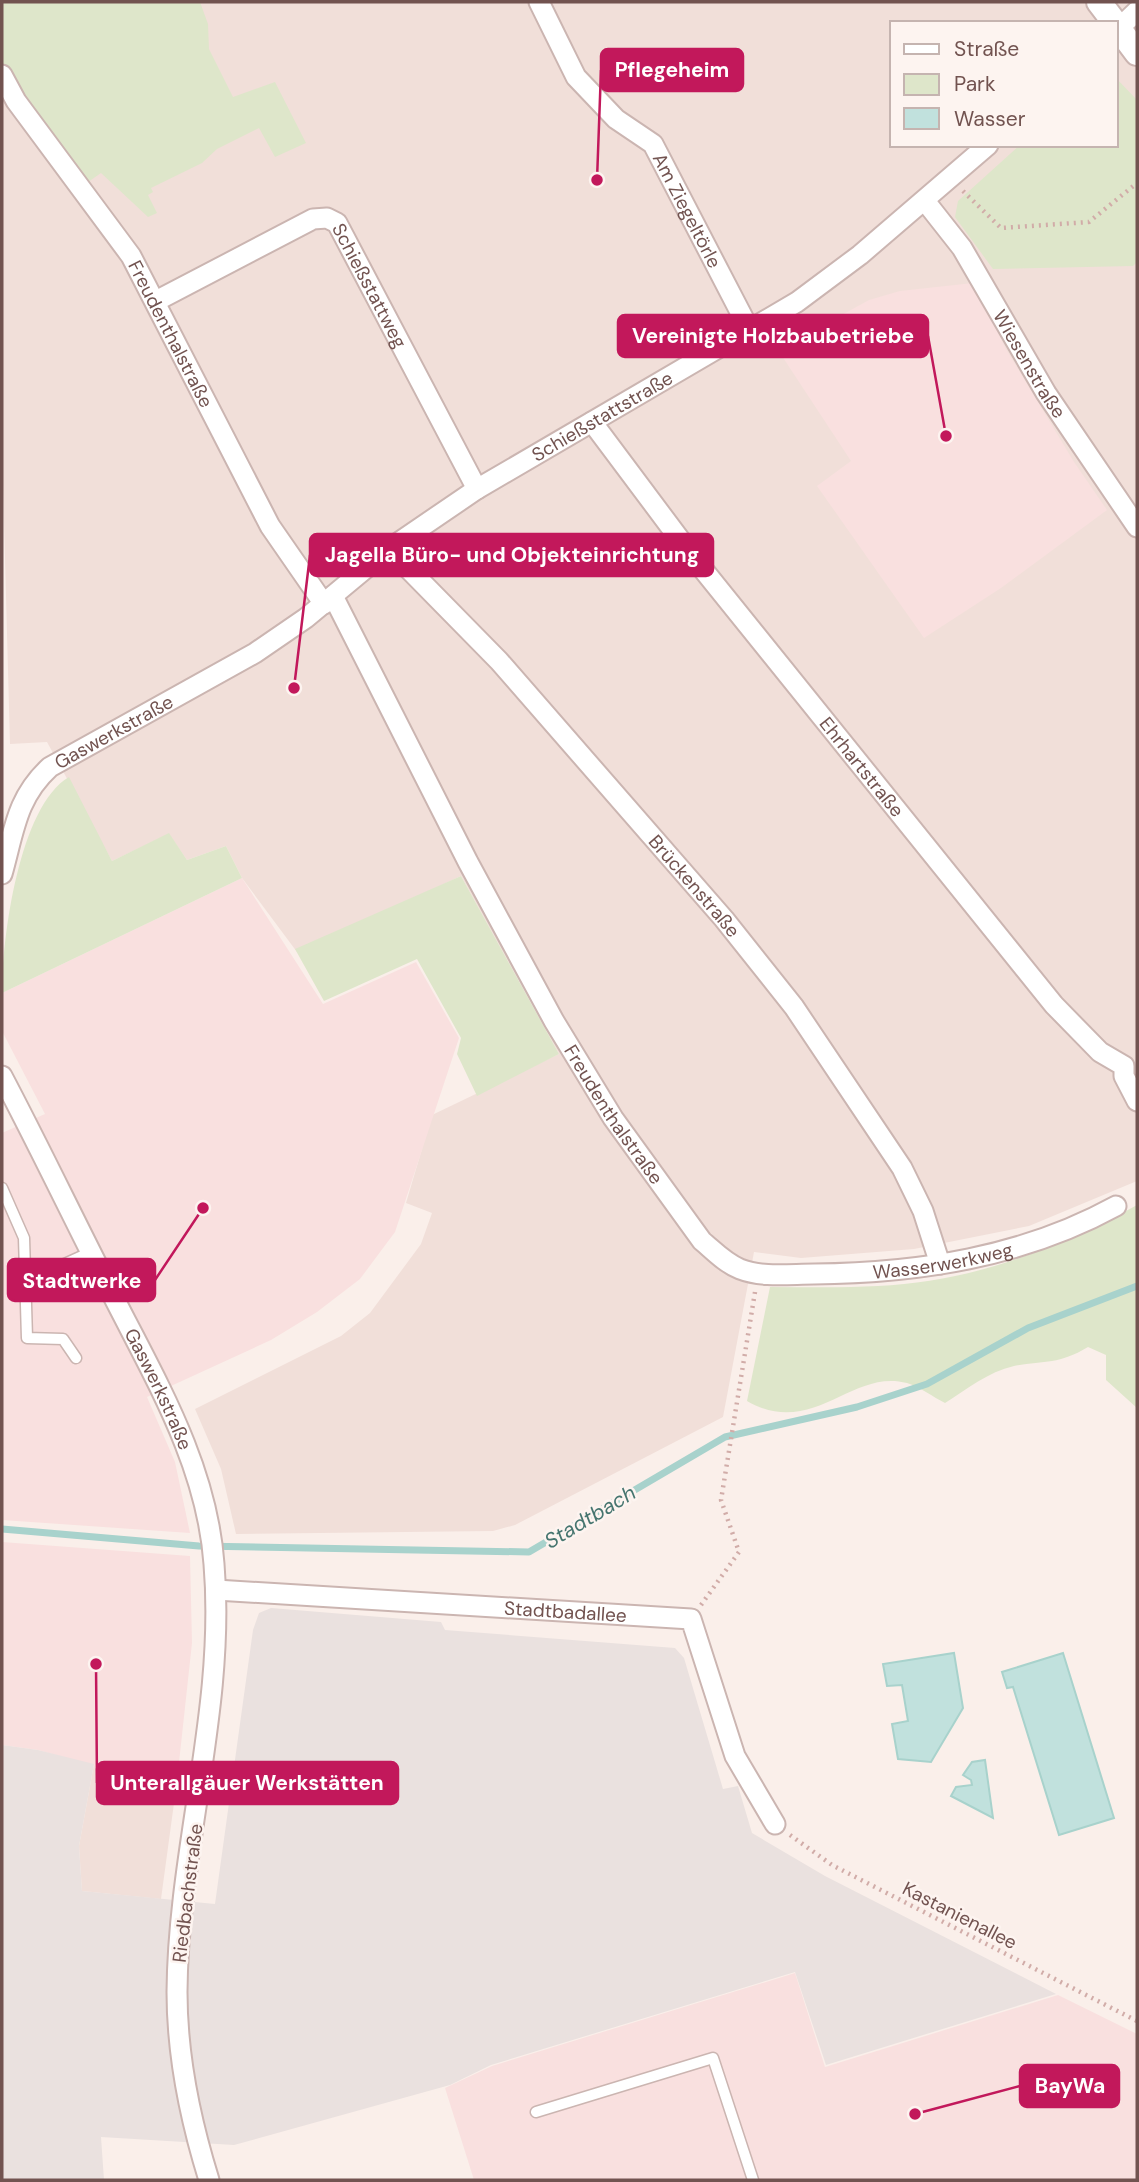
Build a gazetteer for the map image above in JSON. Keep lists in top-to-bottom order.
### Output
{
  "streets": {
    "street": [
      "Am Ziegeltörle",
      "Schießstattweg",
      "Freudenthalstraße",
      "Wiesenstraße",
      "Schießstattstraße",
      "Gaswerkstraße",
      "Ehrhartstraße",
      "Brückenstraße",
      "Wasserwerkweg",
      "Stadtbadallee",
      "Riedbachstraße"
    ],
    "path": ["Kastanienallee"]
  },
  "crossings": [
    ["Am Ziegeltörle", "Schießstattstraße"],
    ["Schießstattweg", "Freudenthalstraße"],
    ["Schießstattweg", "Schießstattstraße"],
    ["Freudenthalstraße", "Schießstattstraße"],
    ["Freudenthalstraße", "Wasserwerkweg"],
    ["Wiesenstraße", "Schießstattstraße"],
    ["Schießstattstraße", "Gaswerkstraße"],
    ["Schießstattstraße", "Ehrhartstraße"],
    ["Schießstattstraße", "Brückenstraße"],
    ["Gaswerkstraße", "Riedbachstraße"],
    ["Brückenstraße", "Wasserwerkweg"],
    ["Stadtbadallee", "Riedbachstraße"]
  ],
  "water": ["Stadtbach"],
  "places": [
    "Pflegeheim",
    "Vereinigte Holzbaubetriebe",
    "Jagella Büro- und Objekteinrichtung",
    "Stadtwerke",
    "Unterallgäuer Werkstätten",
    "BayWa"
  ],
  "legend": ["Straße", "Park", "Wasser"]
}
